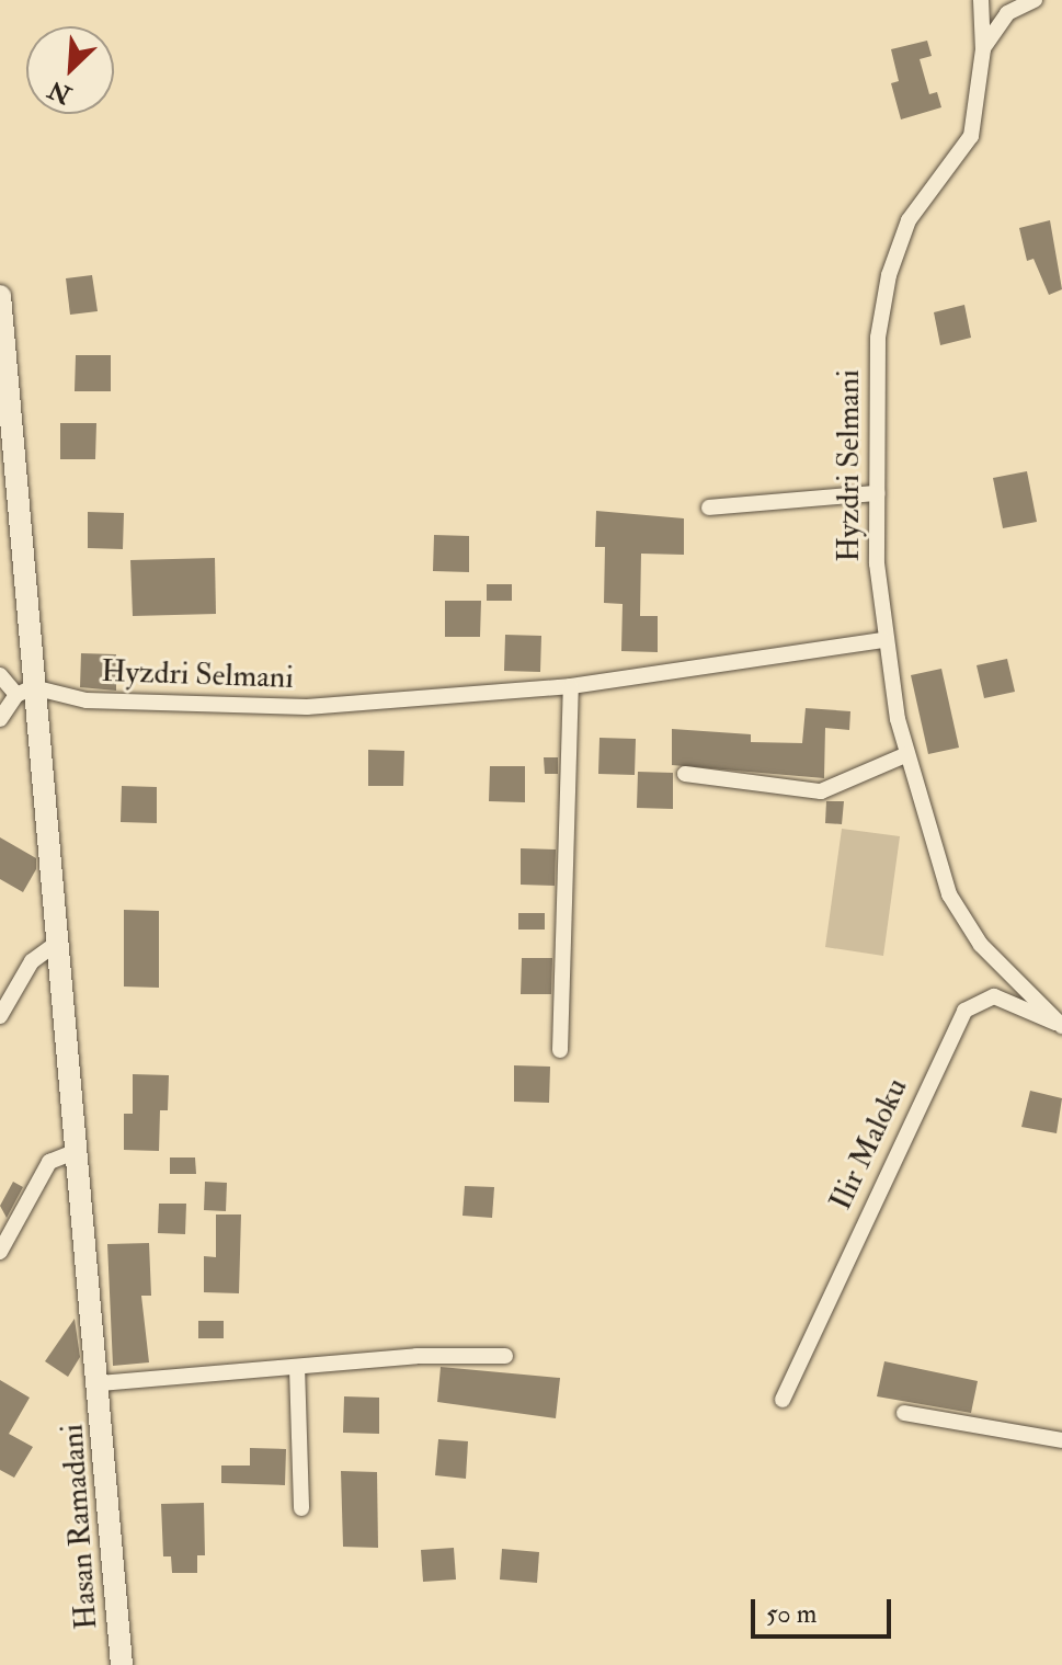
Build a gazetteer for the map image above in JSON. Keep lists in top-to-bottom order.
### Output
{
  "streets": {
    "main road": ["Hasan Ramadani"],
    "street": ["Hyzdri Selmani", "Ilir Maloku"]
  },
  "crossings": [
    ["Hyzdri Selmani", "Ilir Maloku"],
    ["Hyzdri Selmani", "Hasan Ramadani"]
  ],
  "scale_bar": "50 m",
  "north": "bottom left"
}
